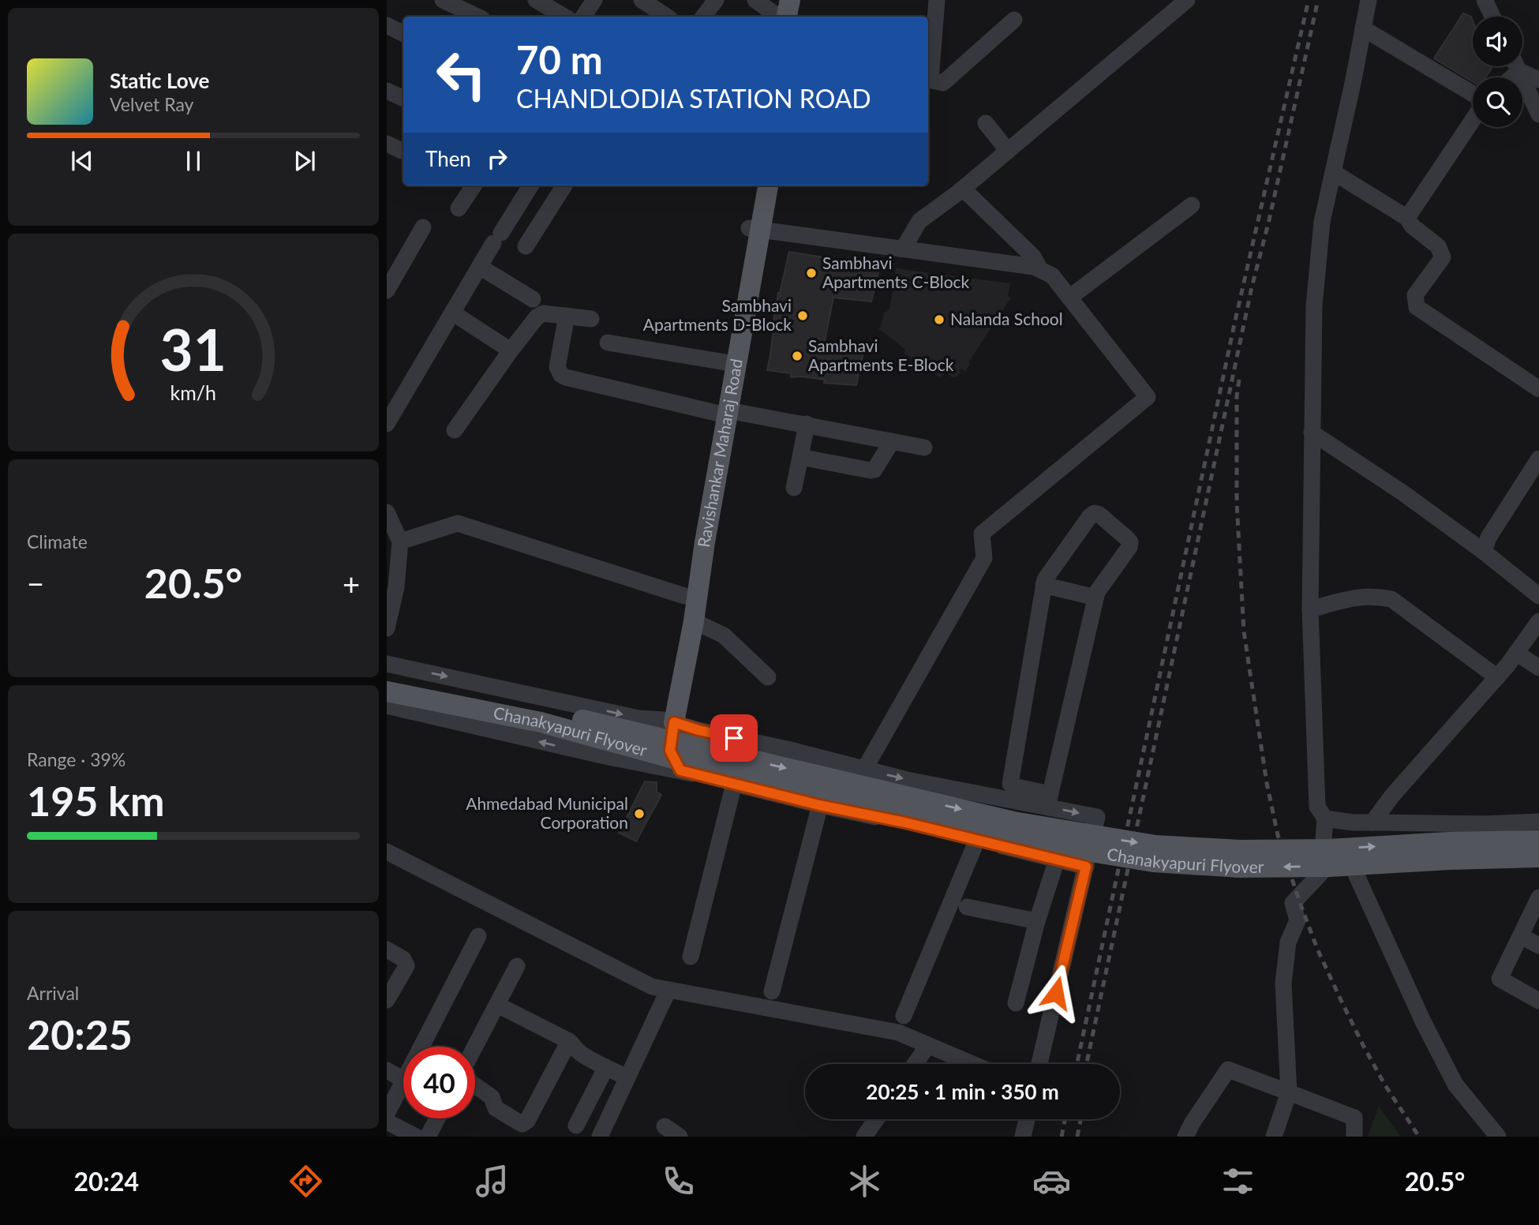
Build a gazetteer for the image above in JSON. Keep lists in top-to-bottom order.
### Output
{
  "streets": {
    "main road": ["Ravishankar Maharaj Road", "Chanakyapuri Flyover"]
  },
  "places": [
    "Sambhavi Apartments C-Block",
    "Sambhavi Apartments D-Block",
    "Nalanda School",
    "Sambhavi Apartments E-Block",
    "Ahmedabad Municipal Corporation"
  ],
  "page": {
    "turn": ["70 m", "CHANDLODIA STATION ROAD"],
    "song": ["Static Love", "Velvet Ray"],
    "then": "Then",
    "tile": [
      "Climate",
      ["Range · 39%", "195 km"],
      ["Arrival", "20:25"]
    ],
    "heat": ["−", "20.5°", "+"],
    "limit": "40",
    "trip": "20:25 · 1 min · 350 m",
    "tabs": ["20:24", "20.5°"],
    "gauge": ["31", "km/h"]
  }
}
